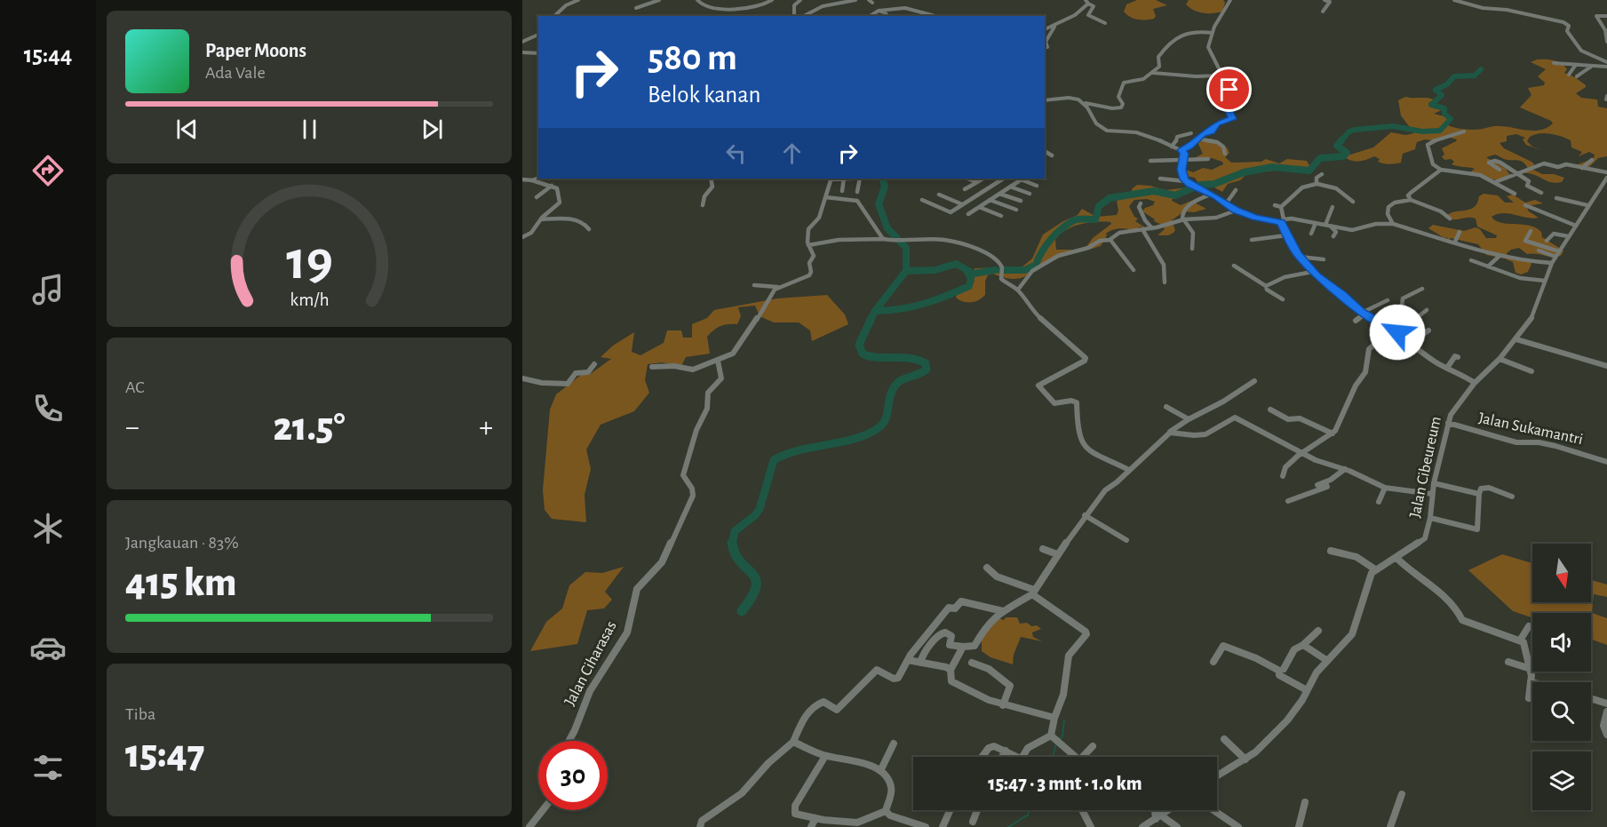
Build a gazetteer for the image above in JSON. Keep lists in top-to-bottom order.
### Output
{
  "streets": {
    "street": ["Jalan Sukamantri", "Jalan Cibeureum", "Jalan Ciharasas"]
  },
  "crossings": [
    ["Jalan Sukamantri", "Jalan Cibeureum"]
  ],
  "north": "bottom",
  "page": {
    "tabs": "15:44",
    "turn": ["580 m", "Belok kanan"],
    "song": ["Paper Moons", "Ada Vale"],
    "tile": [
      "AC",
      ["Jangkauan · 83%", "415 km"],
      ["Tiba", "15:47"]
    ],
    "heat": ["−", "21.5°", "+"],
    "limit": "30",
    "trip": "15:47 · 3 mnt · 1.0 km",
    "gauge": ["19", "km/h"]
  }
}
